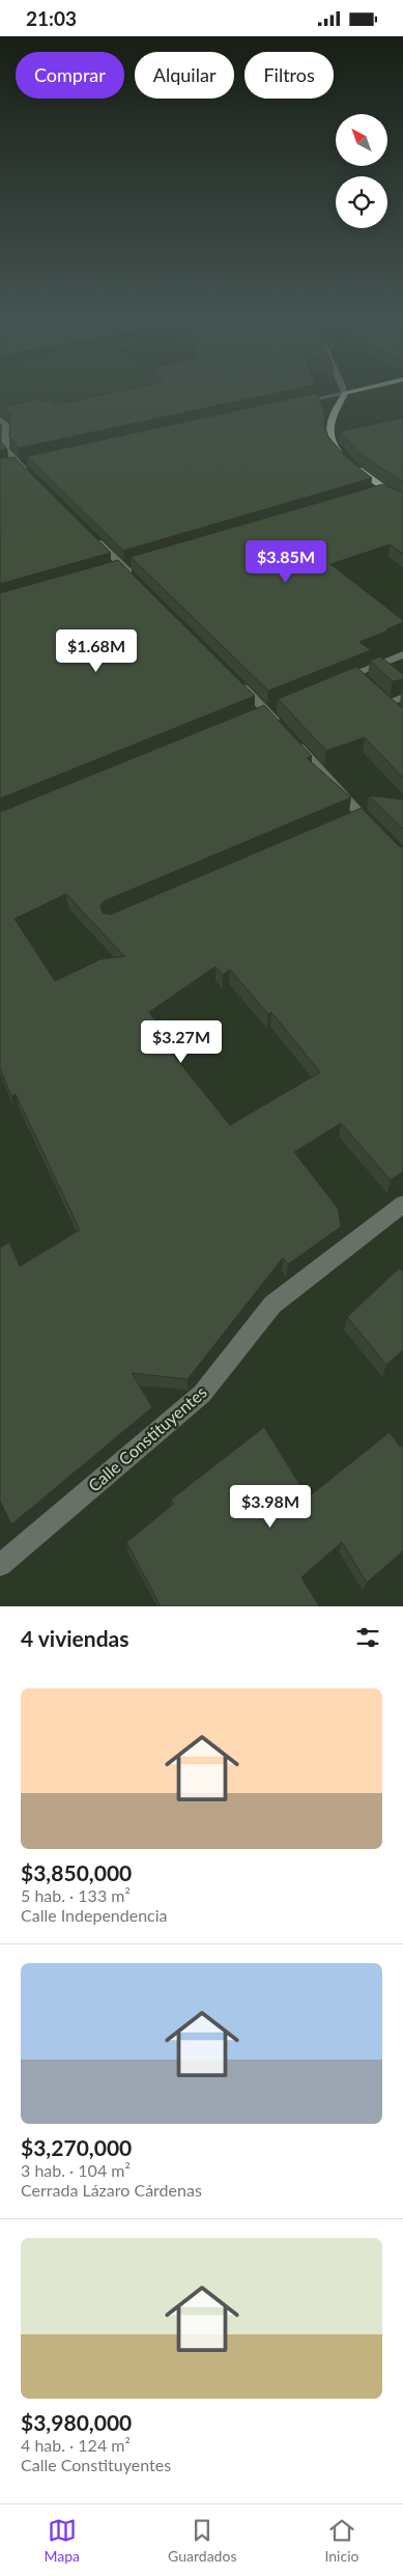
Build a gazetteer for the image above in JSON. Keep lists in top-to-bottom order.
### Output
{
  "streets": {
    "street": ["Calle Constituyentes"]
  },
  "north": "top left",
  "page": {
    "status": "21:03",
    "chip": ["Comprar", "Alquilar", "Filtros"],
    "price": [
      "$3.85M",
      "$1.68M",
      "$3.27M",
      "$3.98M"
    ],
    "heading": "4 viviendas",
    "list": [
      {
        "name": "$3,850,000",
        "note": "5 hab. · 133 m² · Calle Independencia"
      },
      {
        "name": "$3,270,000",
        "note": "3 hab. · 104 m² · Cerrada Lázaro Cárdenas"
      },
      {
        "name": "$3,980,000",
        "note": "4 hab. · 124 m² · Calle Constituyentes"
      }
    ],
    "tabs": ["Mapa", "Guardados", "Inicio"]
  }
}
